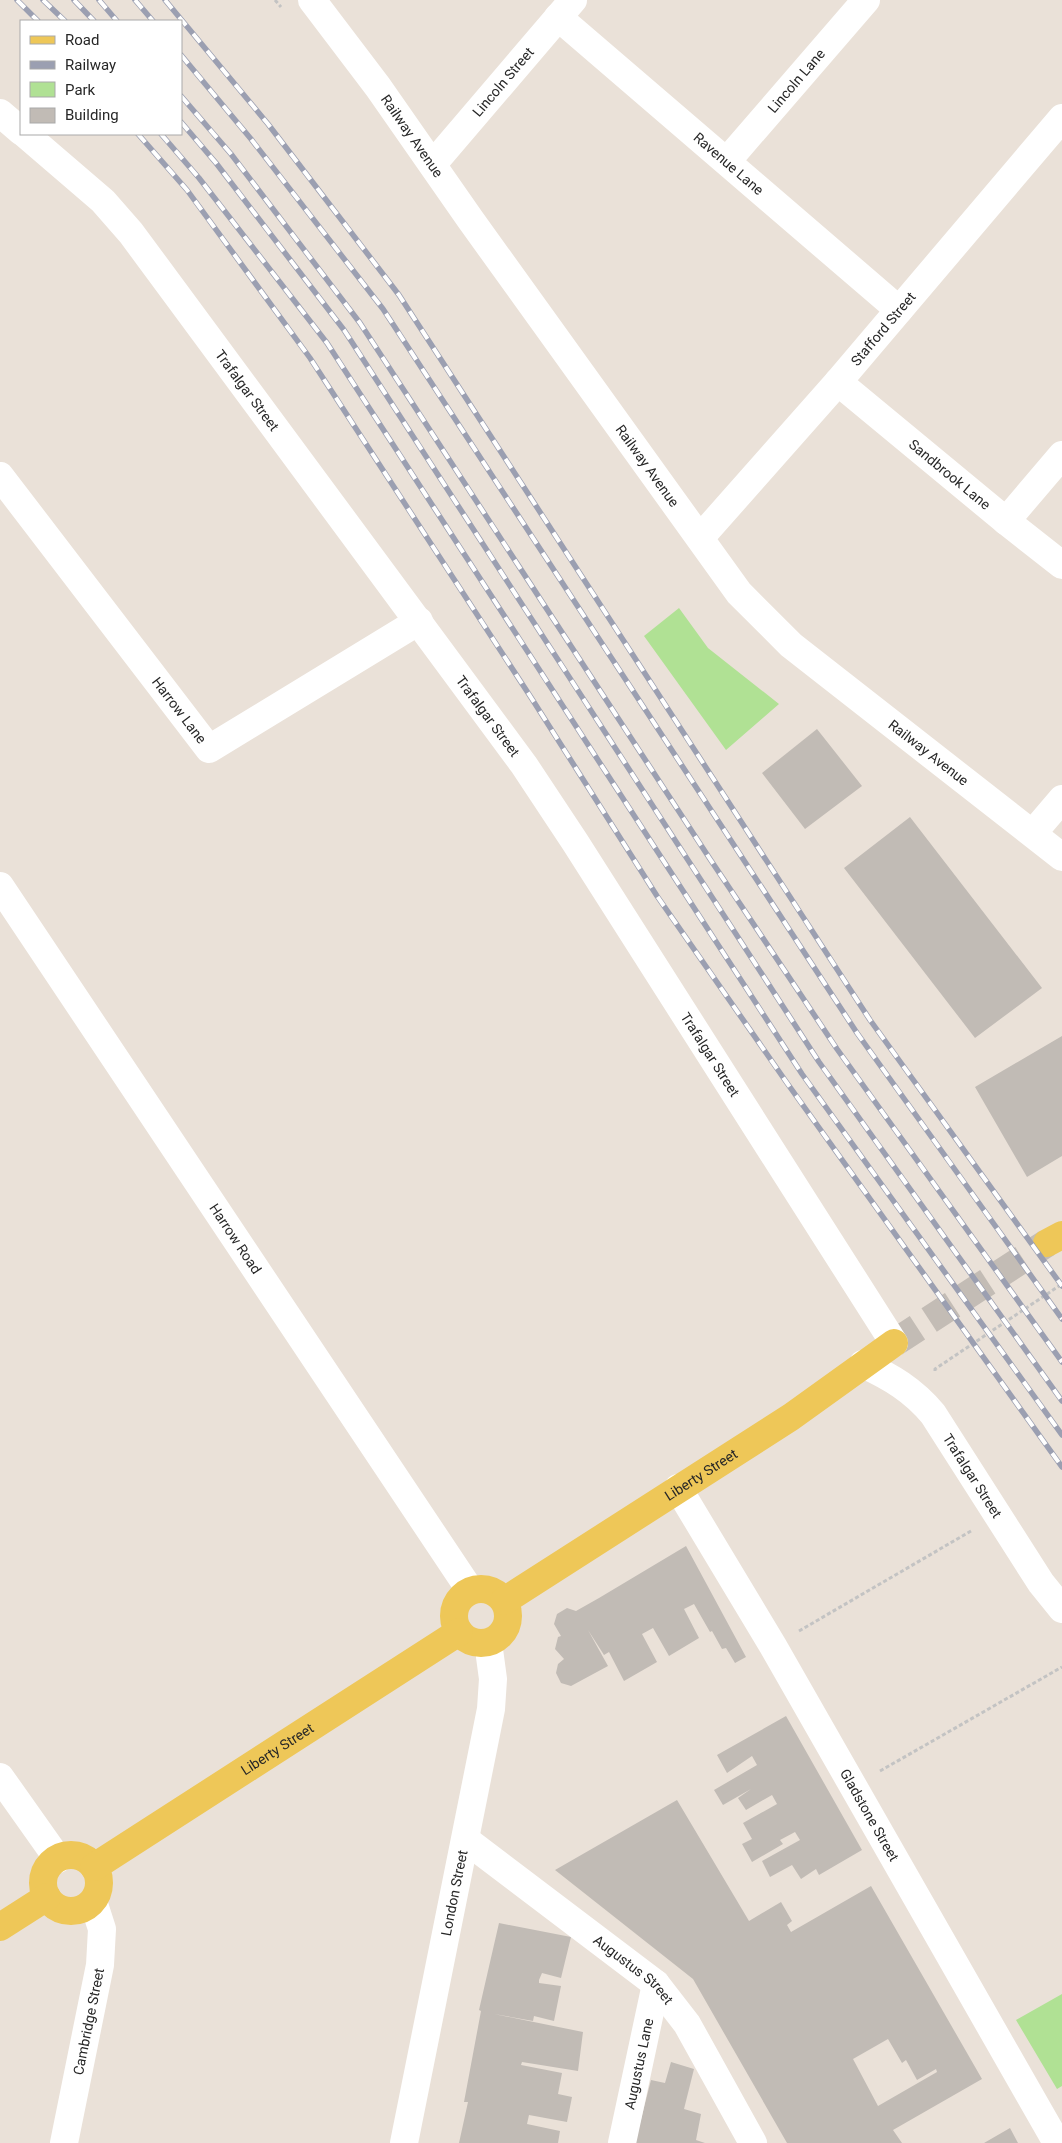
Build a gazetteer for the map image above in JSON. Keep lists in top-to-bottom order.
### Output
{
  "streets": {
    "main road": ["Liberty Street"],
    "street": [
      "Lincoln Lane",
      "Lincoln Street",
      "Railway Avenue",
      "Ravenue Lane",
      "Stafford Street",
      "Trafalgar Street",
      "Sandbrook Lane",
      "Harrow Lane",
      "Harrow Road",
      "Gladstone Street",
      "London Street",
      "Augustus Street",
      "Cambridge Street",
      "Augustus Lane"
    ]
  },
  "crossings": [
    ["Lincoln Lane", "Ravenue Lane"],
    ["Lincoln Street", "Railway Avenue"],
    ["Lincoln Street", "Ravenue Lane"],
    ["Railway Avenue", "Stafford Street"],
    ["Ravenue Lane", "Stafford Street"],
    ["Stafford Street", "Sandbrook Lane"],
    ["Trafalgar Street", "Harrow Lane"],
    ["Trafalgar Street", "Liberty Street"],
    ["Harrow Road", "Liberty Street"],
    ["Harrow Road", "London Street"],
    ["Liberty Street", "Gladstone Street"],
    ["Liberty Street", "London Street"],
    ["Liberty Street", "Cambridge Street"],
    ["London Street", "Augustus Street"],
    ["Augustus Street", "Augustus Lane"]
  ],
  "legend": [
    "Road",
    "Railway",
    "Park",
    "Building"
  ]
}
